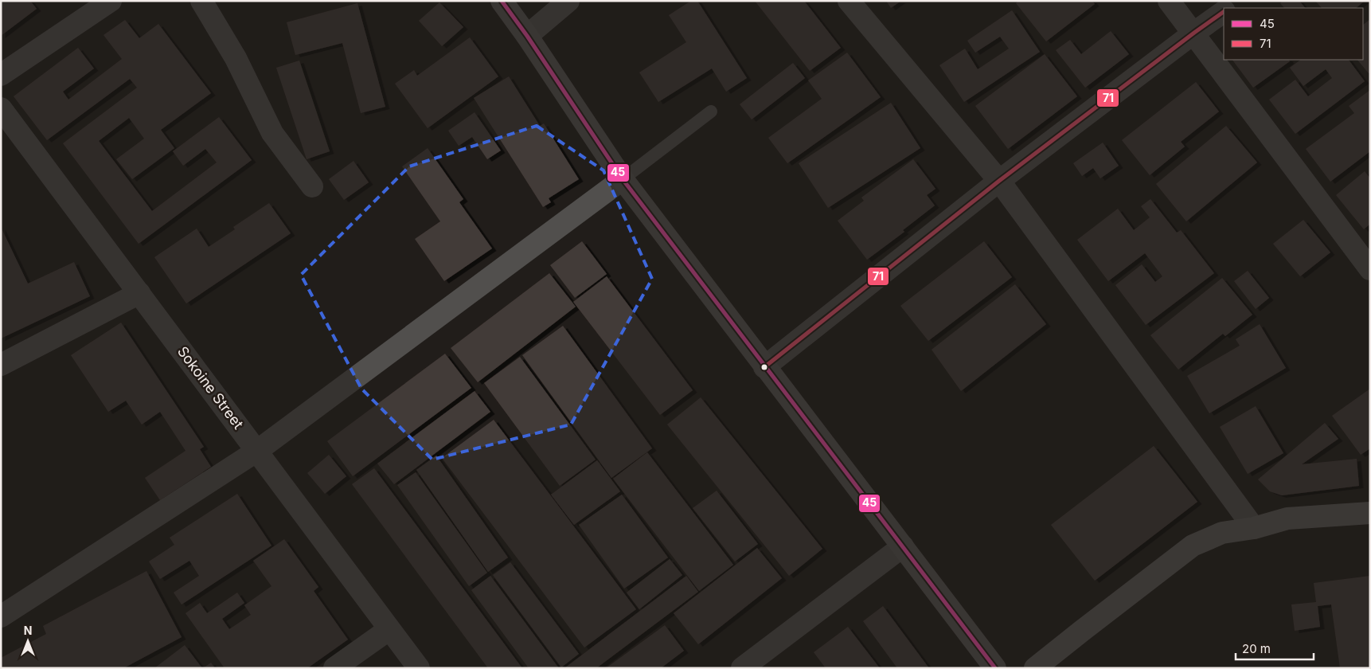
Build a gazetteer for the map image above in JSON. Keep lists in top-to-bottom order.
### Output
{
  "streets": {
    "street": ["Sokoine Street"]
  },
  "lines": ["transit line 45", "transit line 71"],
  "legend": ["45", "71"],
  "scale_bar": "20 m",
  "north": "top"
}
